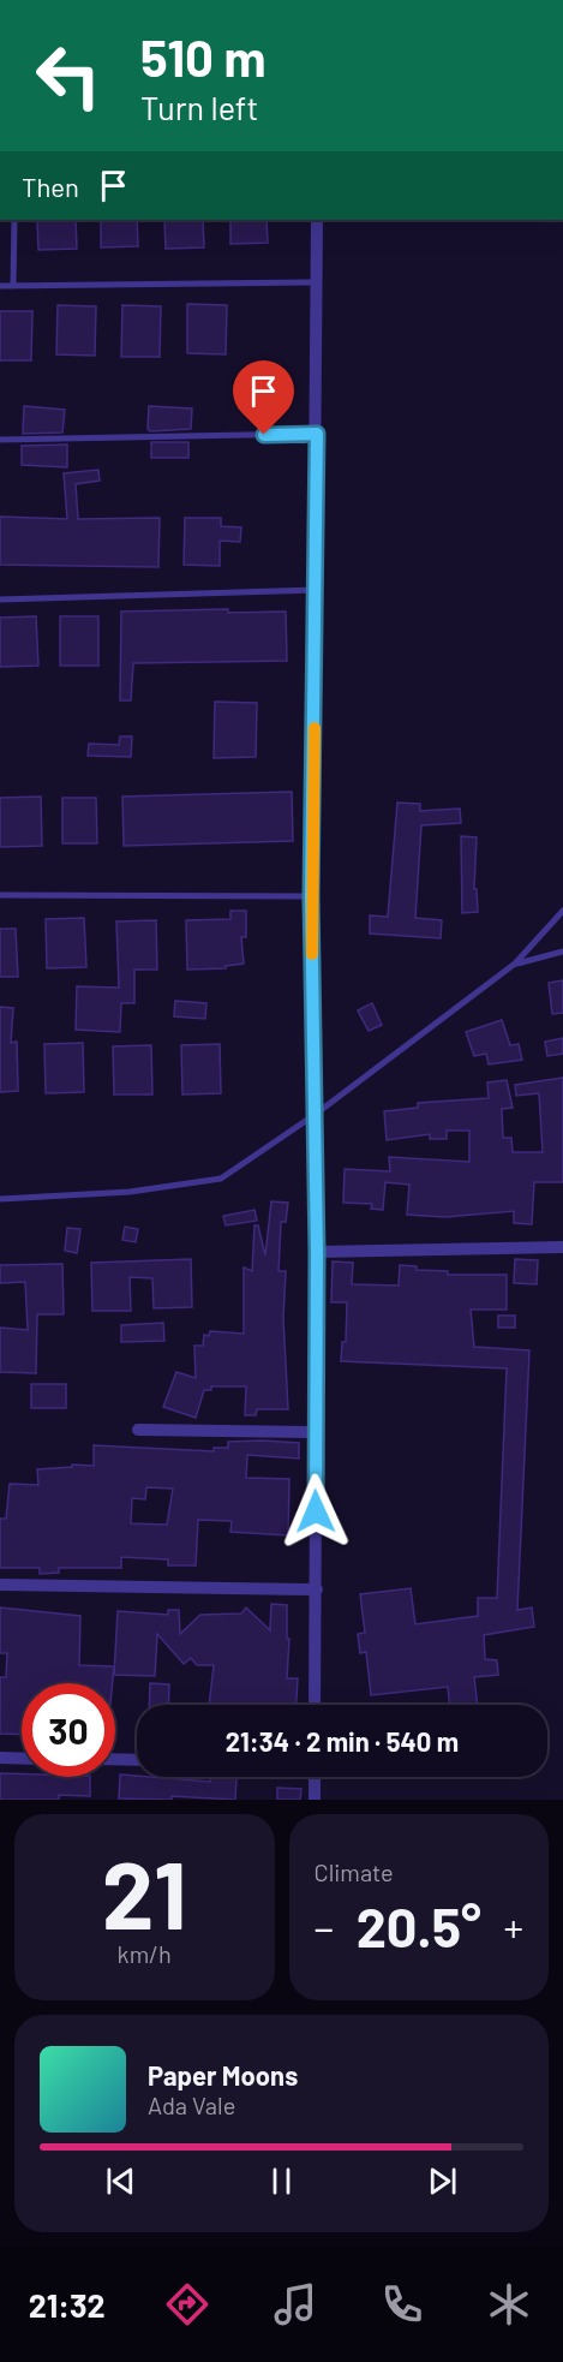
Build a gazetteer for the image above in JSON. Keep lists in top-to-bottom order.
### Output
{
  "page": {
    "turn": ["510 m", "Turn left"],
    "then": "Then",
    "limit": "30",
    "trip": "21:34 · 2 min · 540 m",
    "tile": [
      ["21", "km/h"],
      "Climate"
    ],
    "heat": ["−", "20.5°", "+"],
    "song": ["Paper Moons", "Ada Vale"],
    "tabs": "21:32"
  }
}
